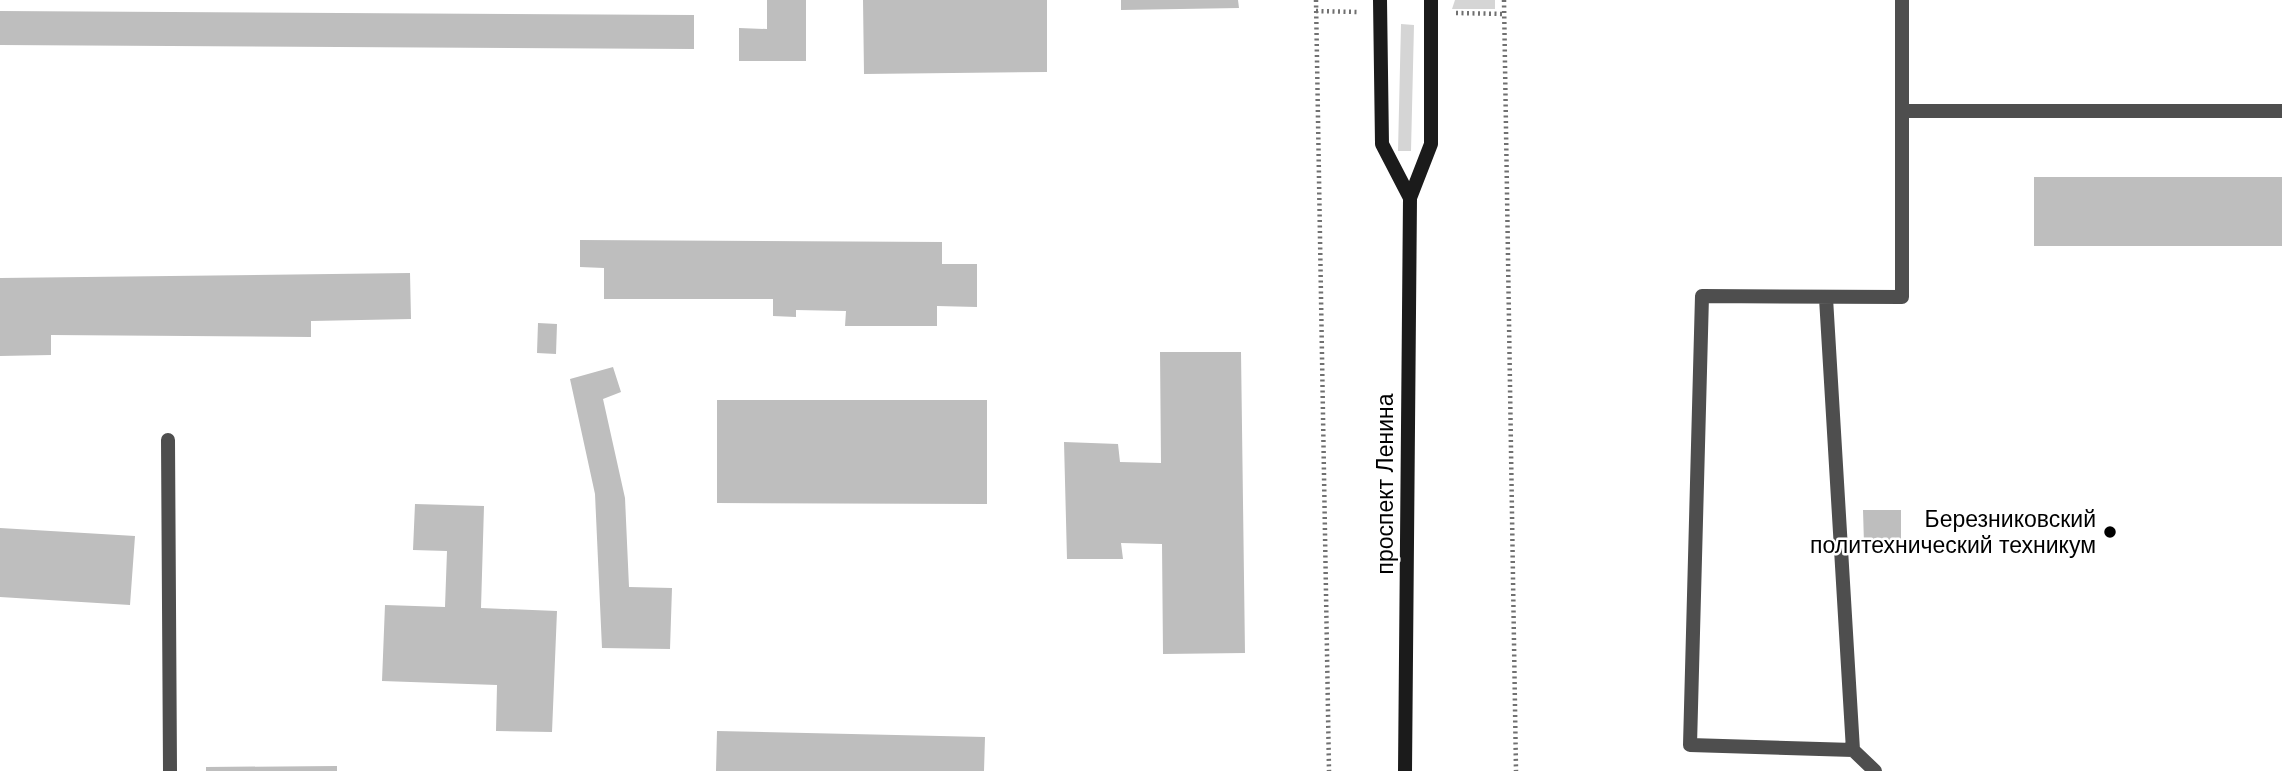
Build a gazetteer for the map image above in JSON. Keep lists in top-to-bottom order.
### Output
{
  "streets": {
    "main road": ["проспект Ленина"]
  },
  "places": ["Березниковский политехнический техникум"]
}
